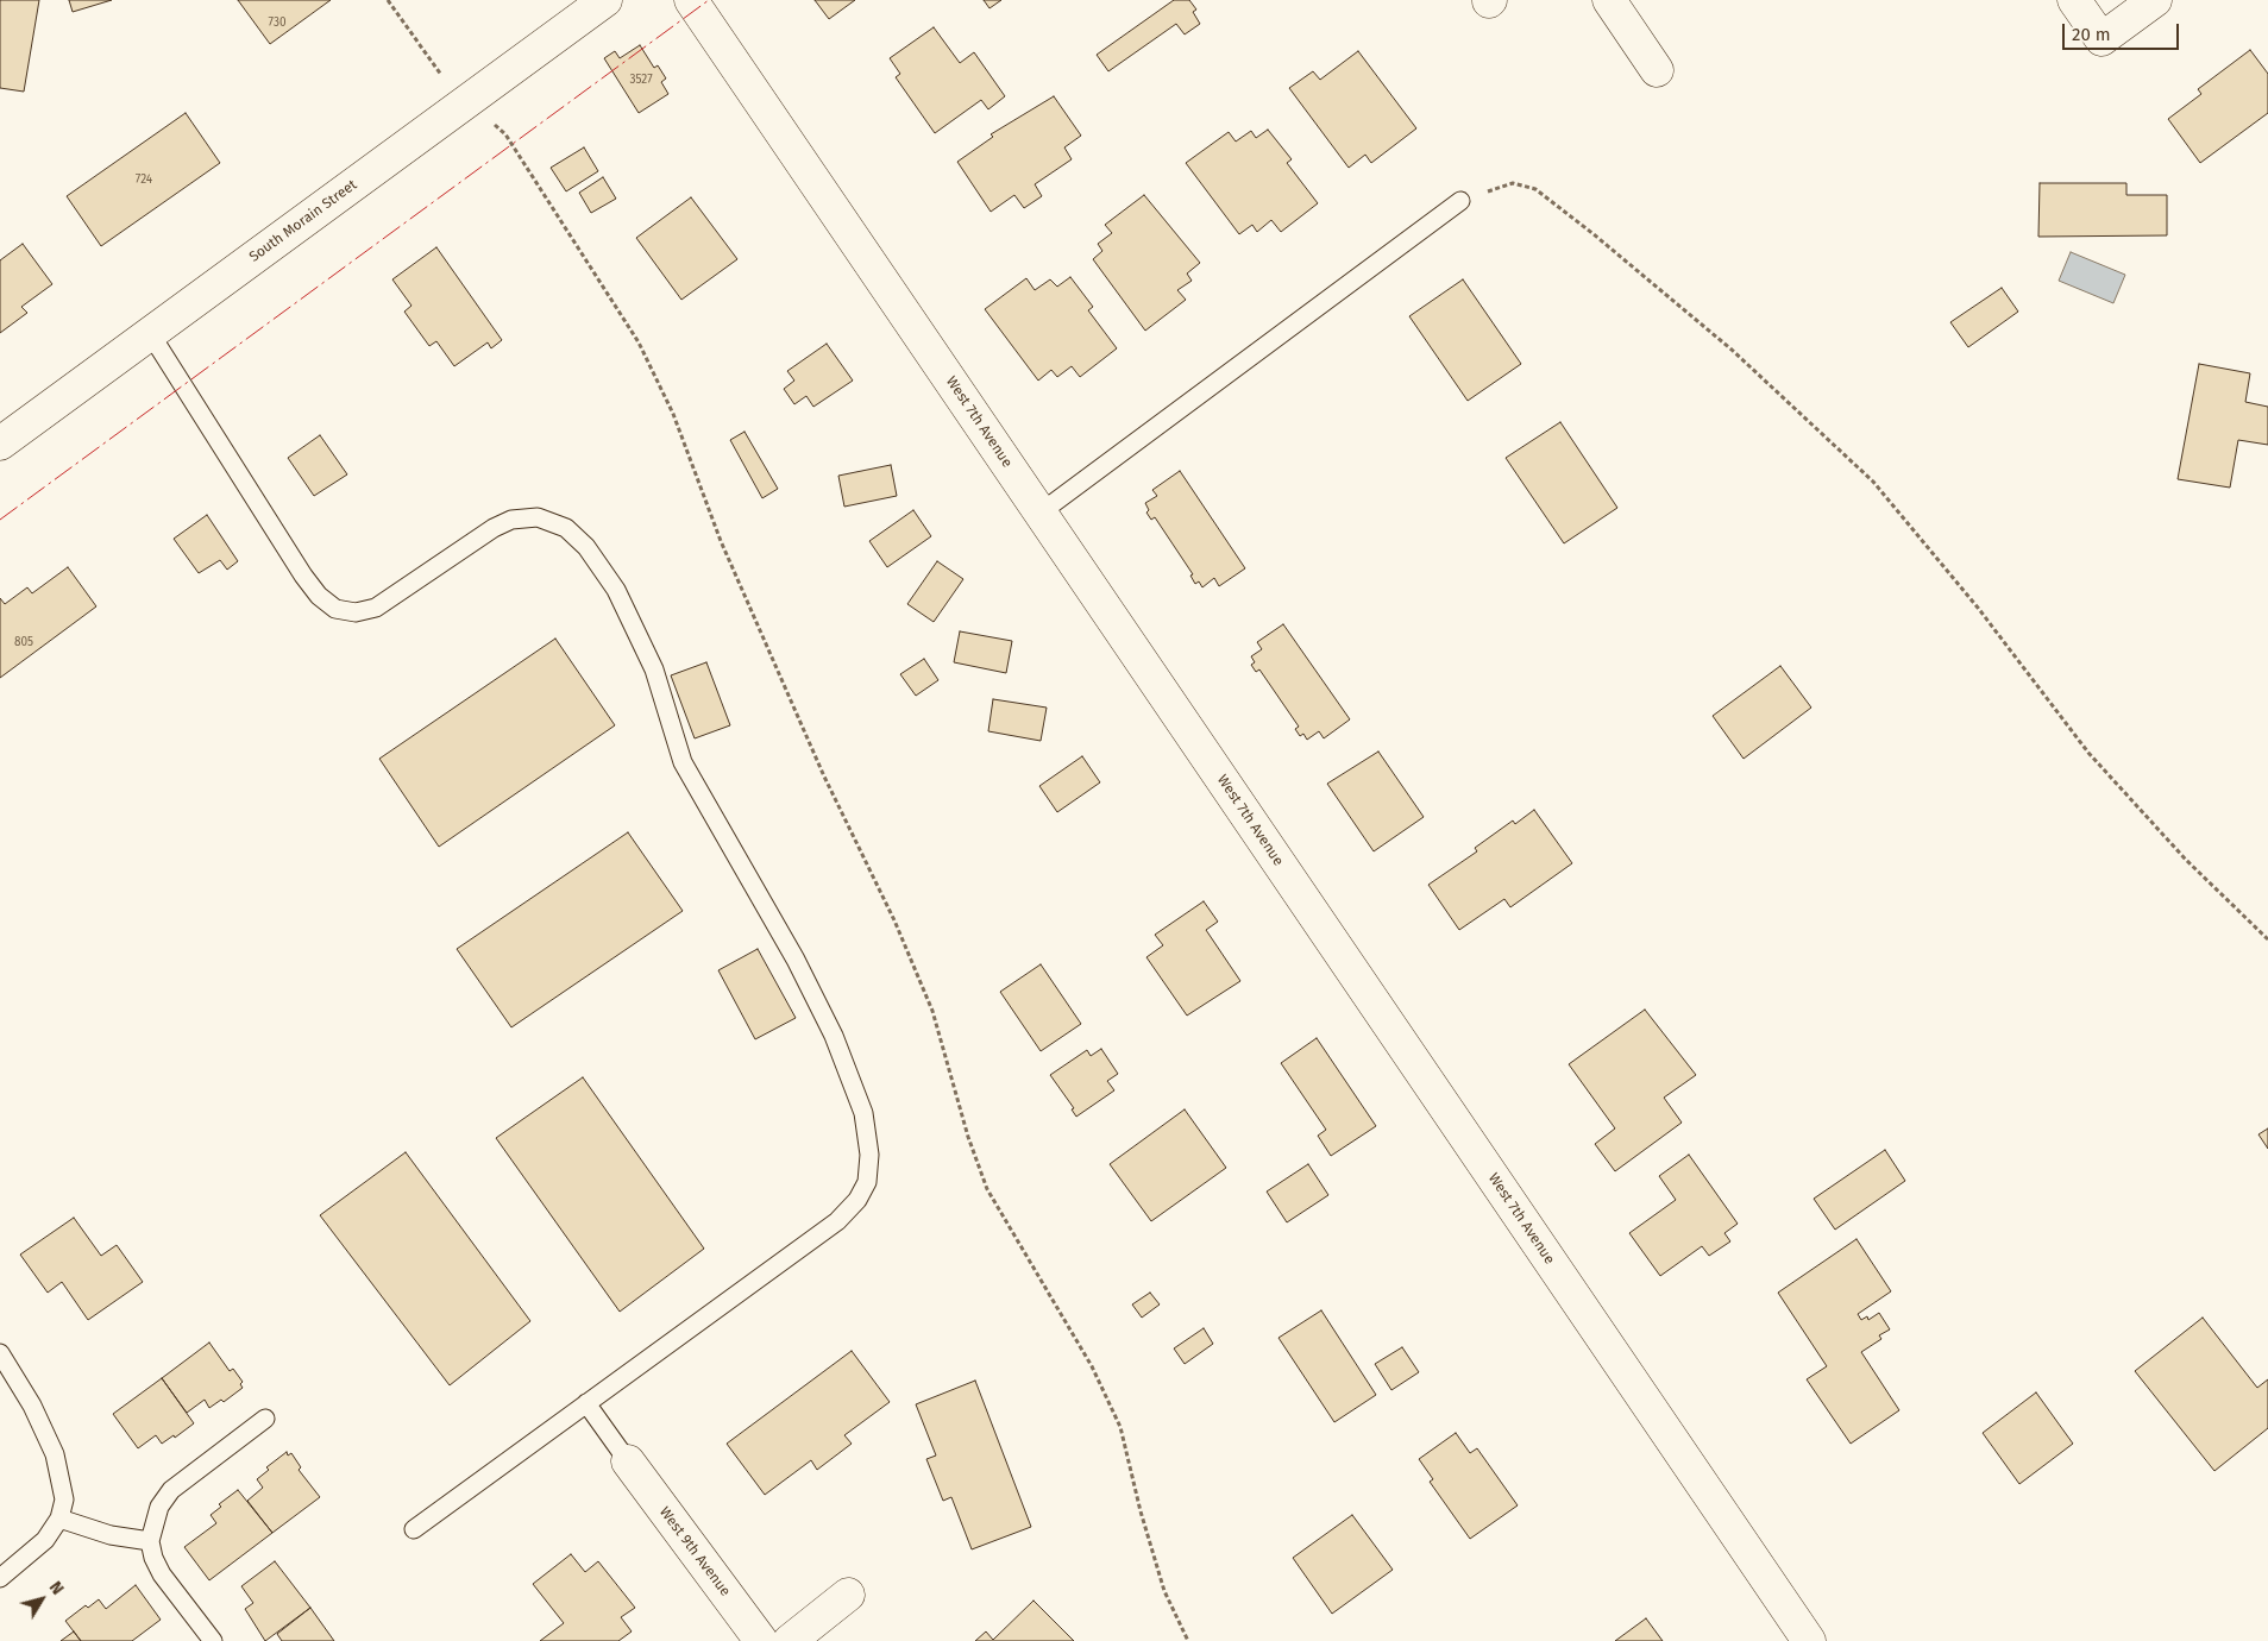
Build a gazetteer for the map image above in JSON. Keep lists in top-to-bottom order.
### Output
{
  "streets": {
    "street": ["South Morain Street", "West 7th Avenue", "West 9th Avenue"]
  },
  "house_numbers": [
    "730",
    "3527",
    "724",
    "805"
  ],
  "scale_bar": "20 m",
  "north": "top right"
}
